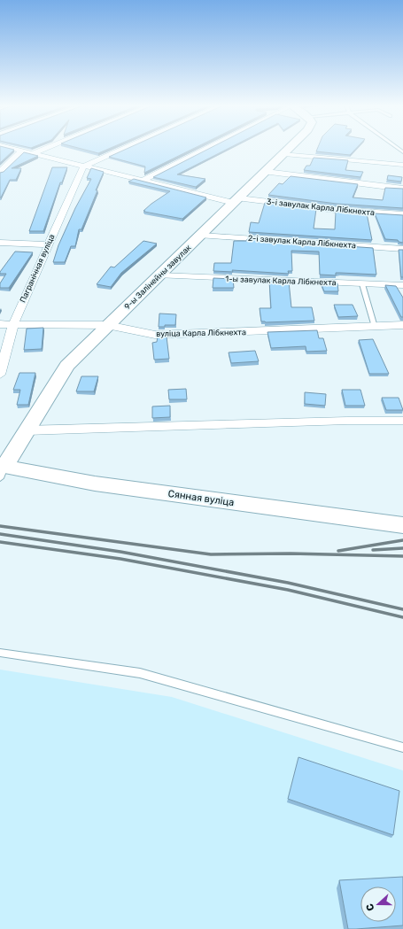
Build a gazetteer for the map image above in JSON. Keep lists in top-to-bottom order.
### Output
{
  "streets": {
    "street": [
      "3-і завулак Карла Лібкнехта",
      "2-і завулак Карла Лібкнехта",
      "Пагранічная вуліца",
      "9-ы Залінейны завулак",
      "1-ы завулак Карла Лібкнехта",
      "вуліца Карла Лібкнехта",
      "Сянная вуліца"
    ]
  },
  "crossings": [
    ["3-і завулак Карла Лібкнехта", "Пагранічная вуліца"],
    ["3-і завулак Карла Лібкнехта", "9-ы Залінейны завулак"],
    ["2-і завулак Карла Лібкнехта", "9-ы Залінейны завулак"],
    ["Пагранічная вуліца", "вуліца Карла Лібкнехта"],
    ["9-ы Залінейны завулак", "1-ы завулак Карла Лібкнехта"],
    ["9-ы Залінейны завулак", "вуліца Карла Лібкнехта"],
    ["9-ы Залінейны завулак", "Сянная вуліца"]
  ],
  "north": "left"
}
